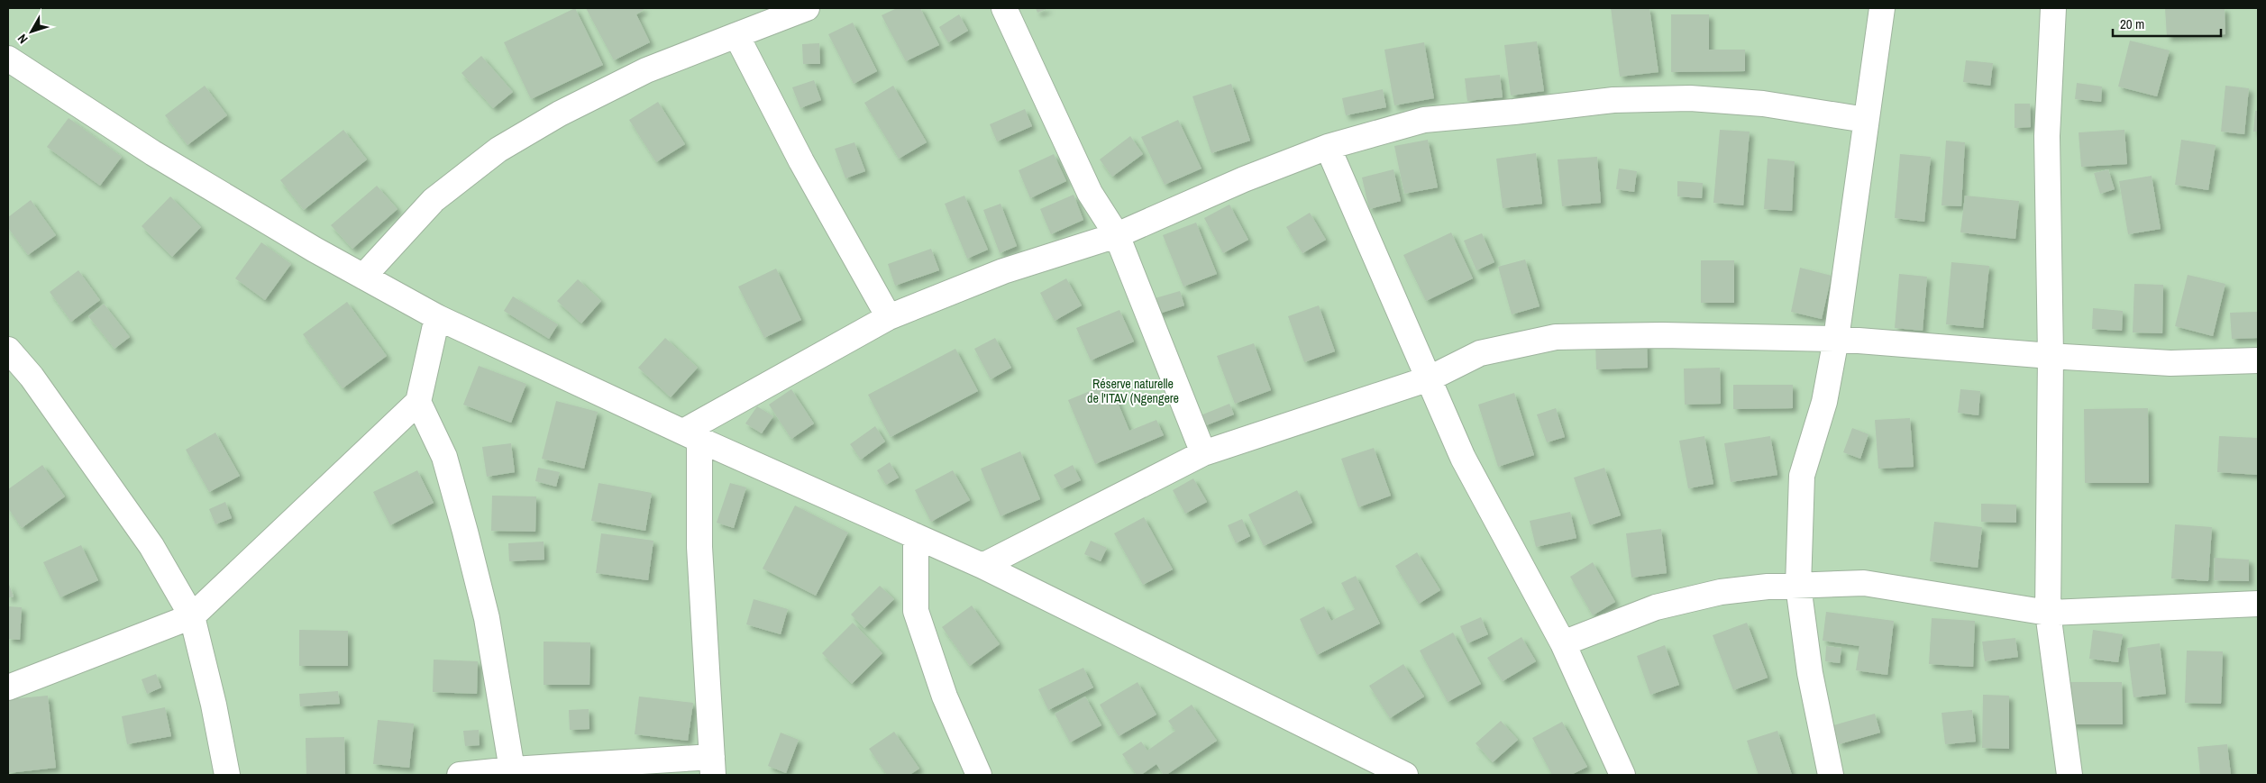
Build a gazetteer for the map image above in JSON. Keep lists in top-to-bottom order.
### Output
{
  "parks": ["Réserve naturelle de l'ITAV (Ngengere"],
  "scale_bar": "20 m",
  "north": "bottom left"
}
